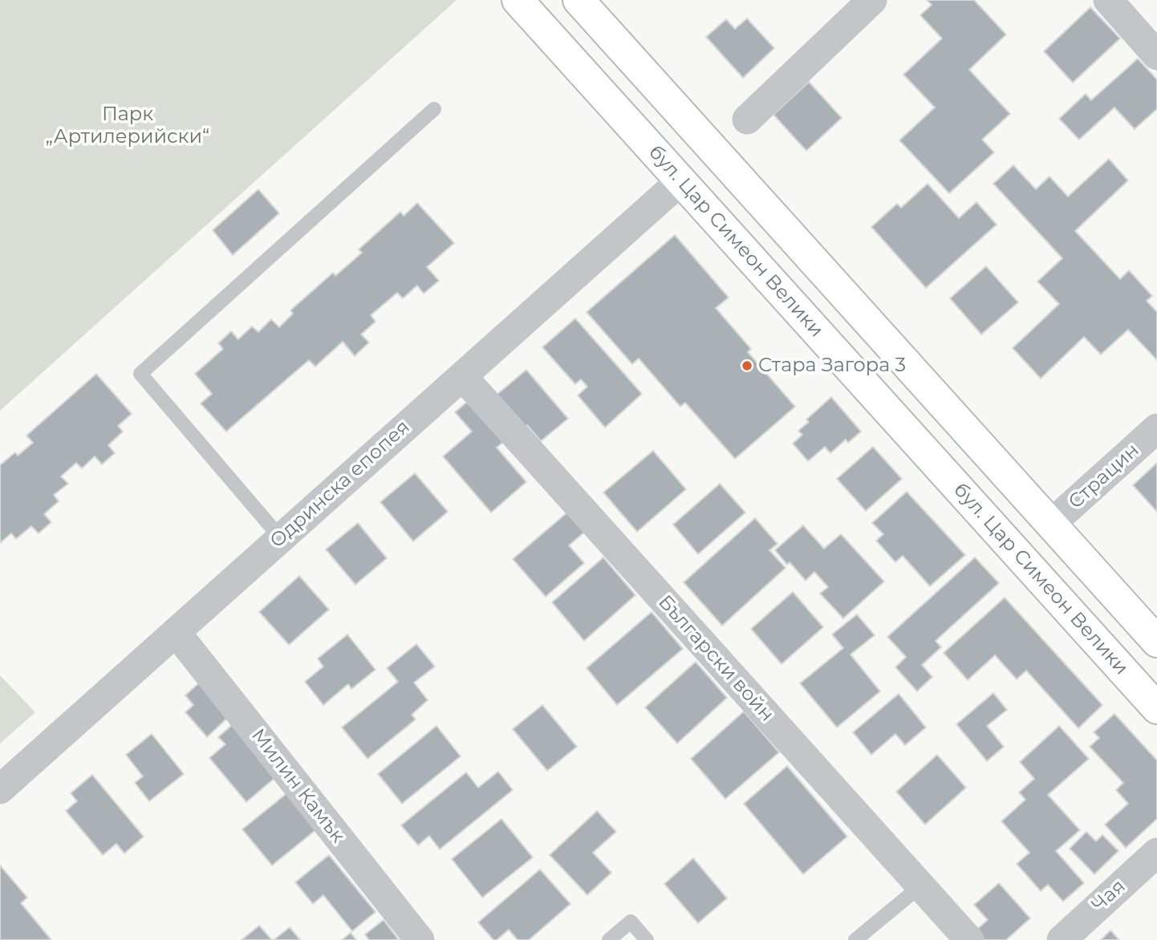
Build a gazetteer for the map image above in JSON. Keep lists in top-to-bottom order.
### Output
{
  "streets": {
    "main road": ["бул. Цар Симеон Велики"],
    "street": [
      "Страцин",
      "Одринска епопея",
      "Български войн",
      "Милин Камък",
      "Чая"
    ]
  },
  "crossings": [
    ["бул. Цар Симеон Велики", "Одринска епопея"],
    ["Одринска епопея", "Български войн"],
    ["Одринска епопея", "Милин Камък"]
  ],
  "parks": ["Парк „Артилерийски“"],
  "places": ["Стара Загора 3"]
}
